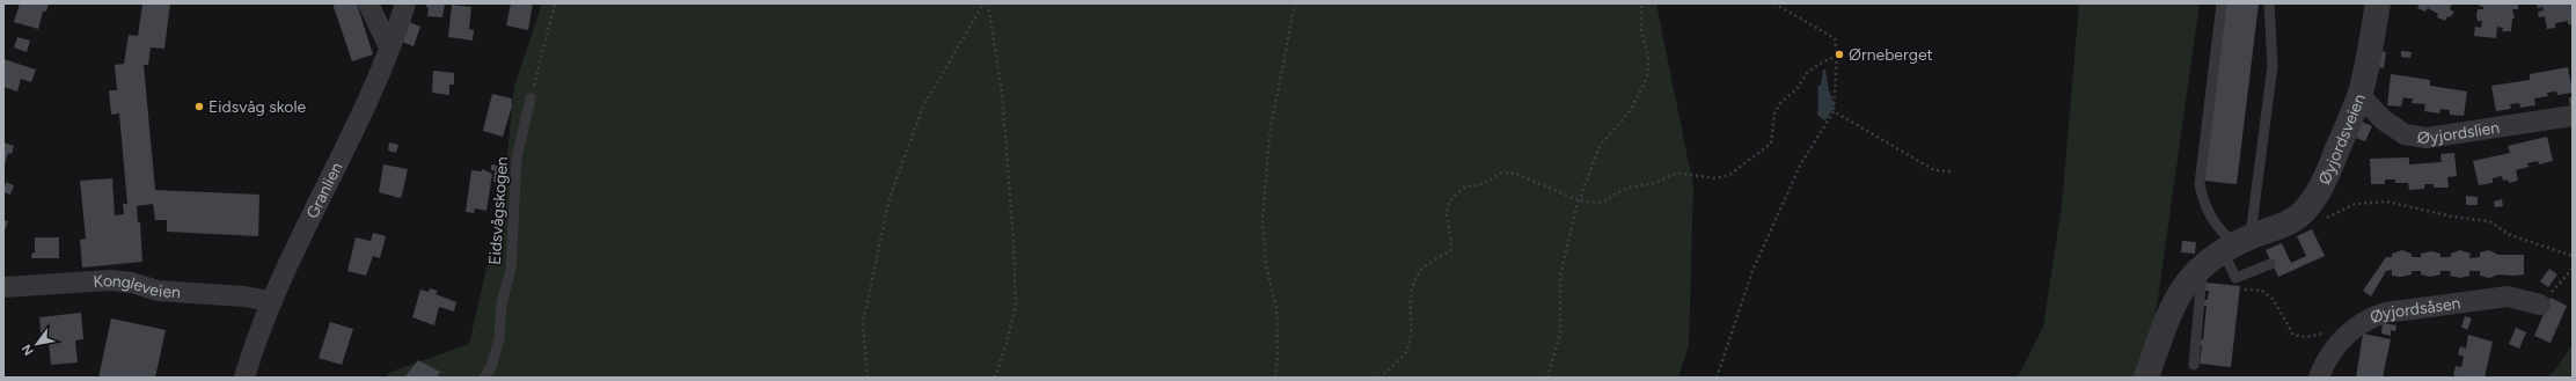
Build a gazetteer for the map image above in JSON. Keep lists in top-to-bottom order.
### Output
{
  "streets": {
    "street": [
      "Øyjordslien",
      "Øyjordsveien",
      "Granlien",
      "Kongleveien",
      "Øyjordsåsen"
    ],
    "lane": ["Eidsvågskogen"]
  },
  "crossings": [
    ["Øyjordslien", "Øyjordsveien"],
    ["Granlien", "Kongleveien"]
  ],
  "places": ["Ørneberget", "Eidsvåg skole"],
  "north": "bottom left"
}
